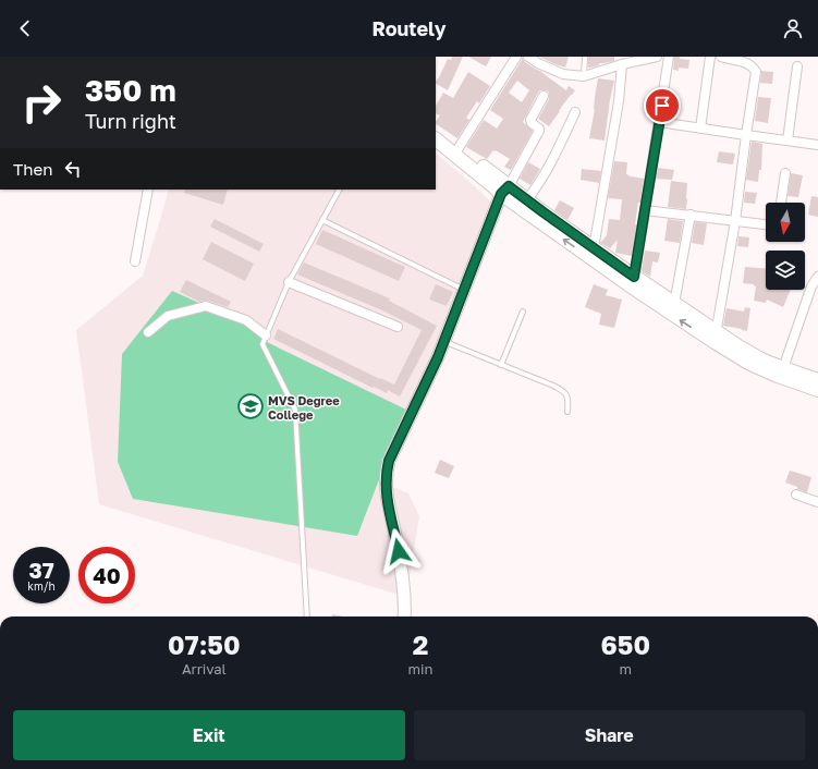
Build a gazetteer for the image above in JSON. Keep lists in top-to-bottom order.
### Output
{
  "places": {
    "school or university": ["MVS Degree College"]
  },
  "north": "bottom",
  "page": {
    "header": "Routely",
    "turn": ["350 m", "Turn right"],
    "then": "Then",
    "speed": "37 km/h",
    "limit": "40",
    "eta": [
      "07:50",
      "Arrival",
      "2",
      "min",
      "650",
      "m"
    ],
    "buttons": ["Exit", "Share"]
  }
}
